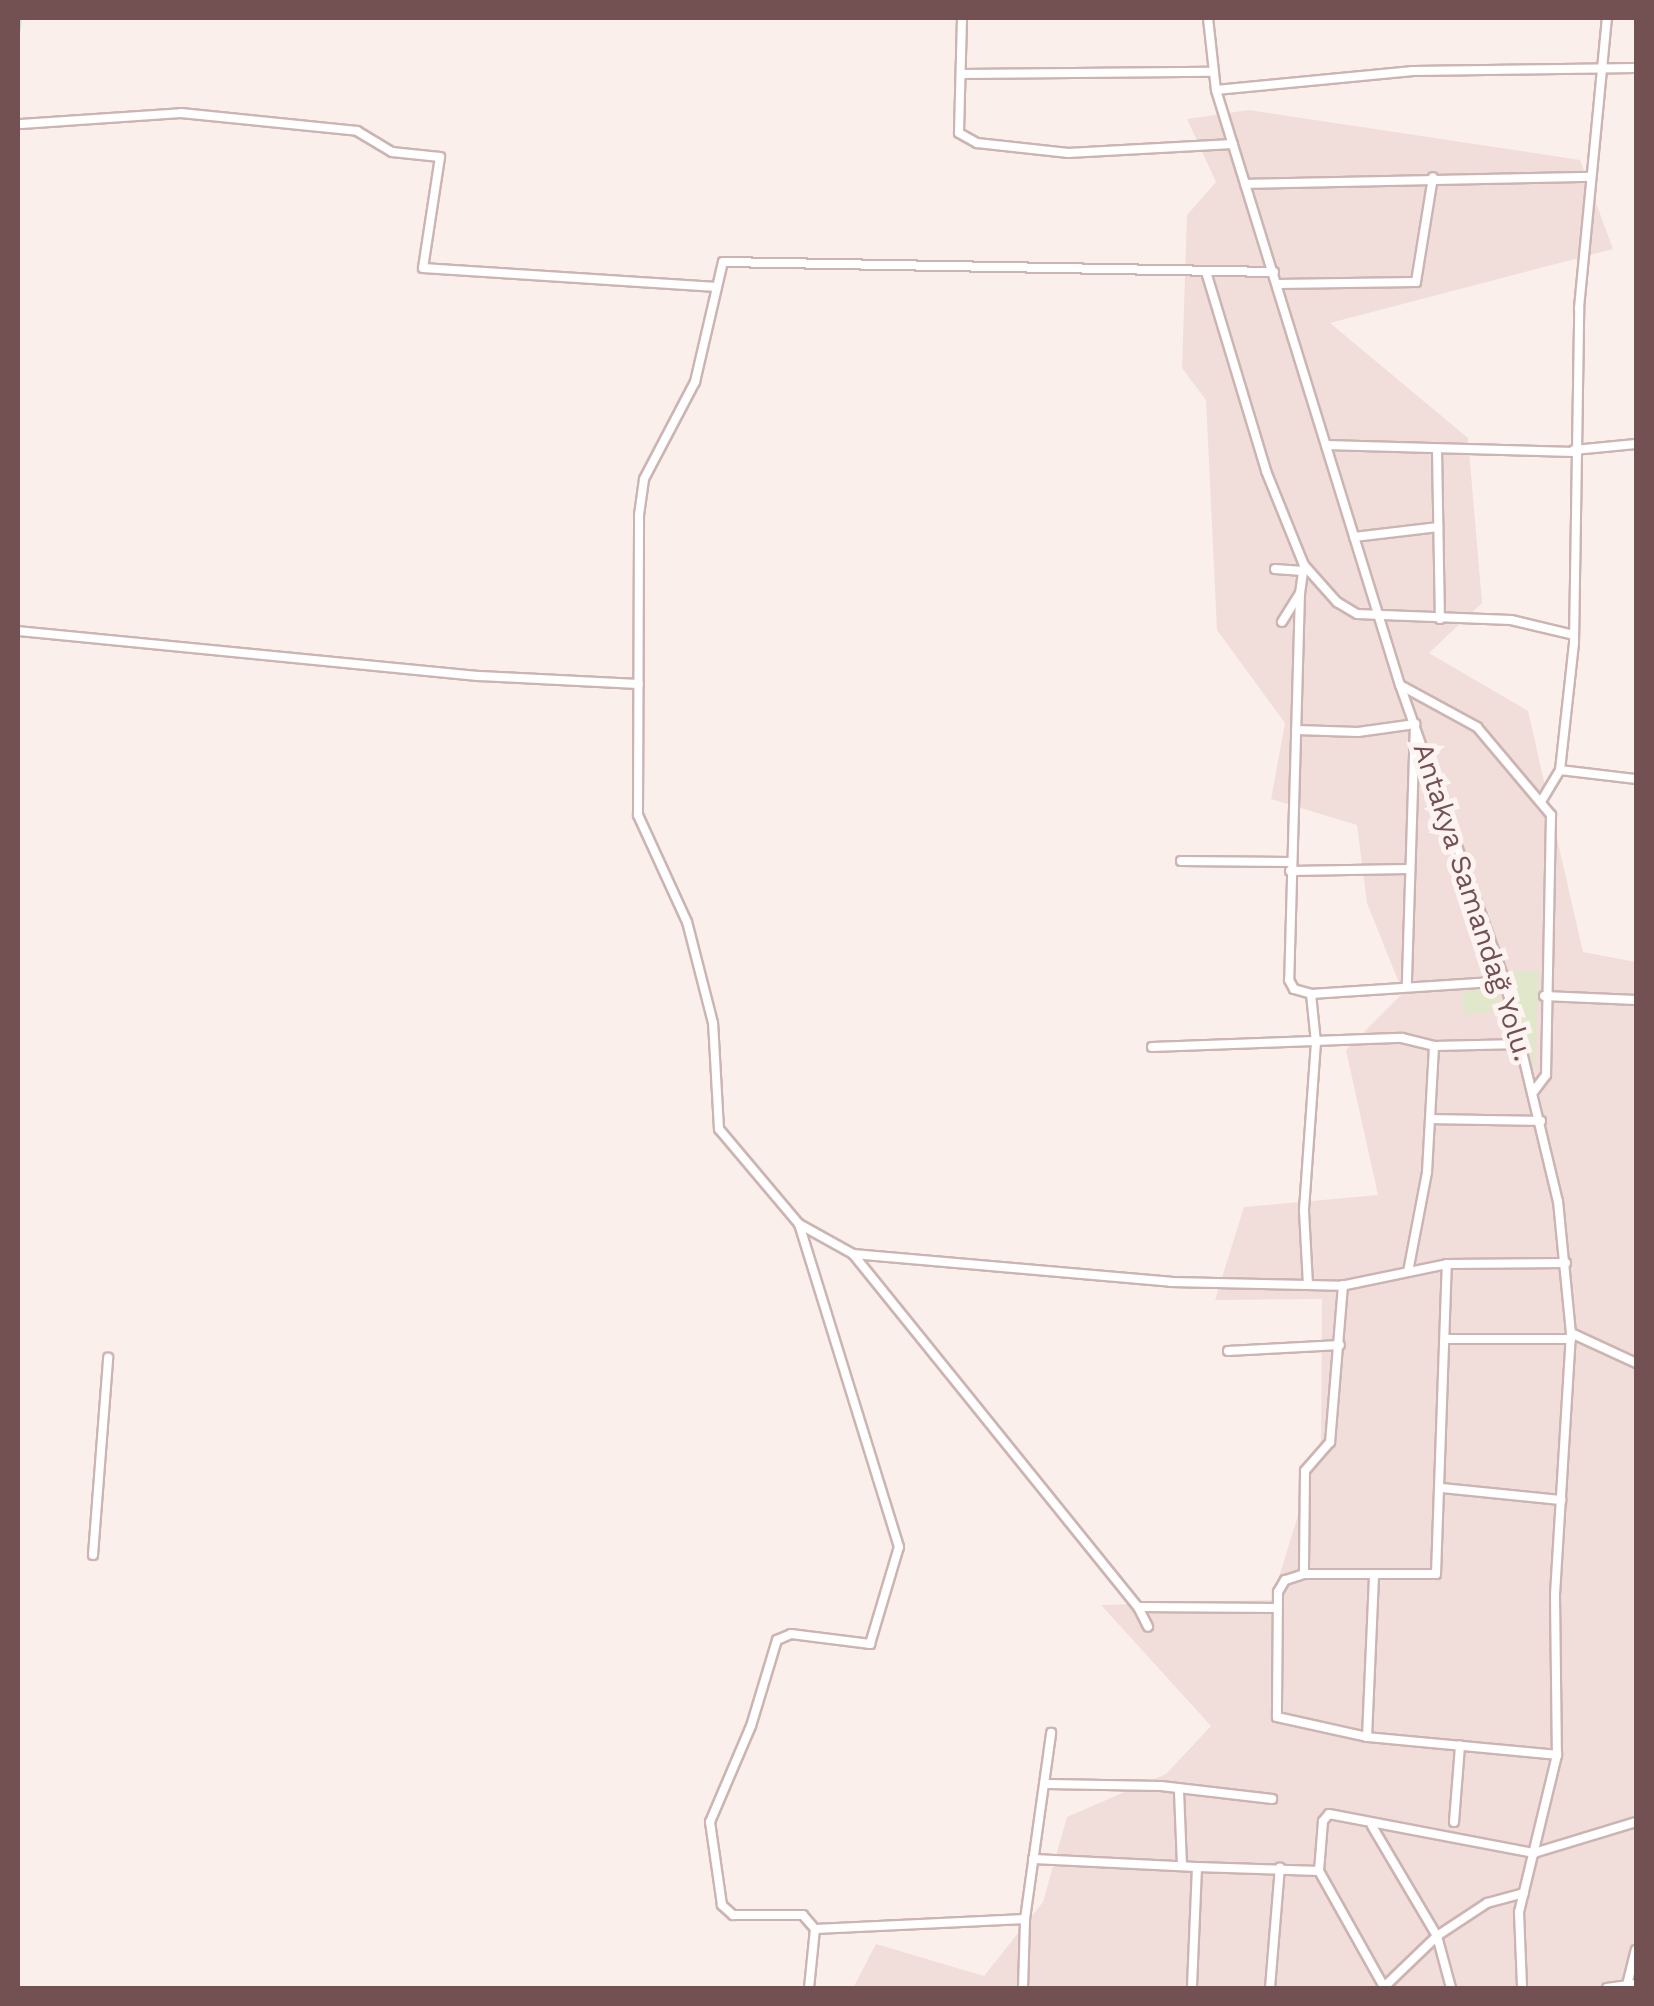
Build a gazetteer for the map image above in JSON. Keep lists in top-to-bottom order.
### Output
{
  "streets": {
    "street": ["Antakya Samandağ Yolu."]
  }
}
